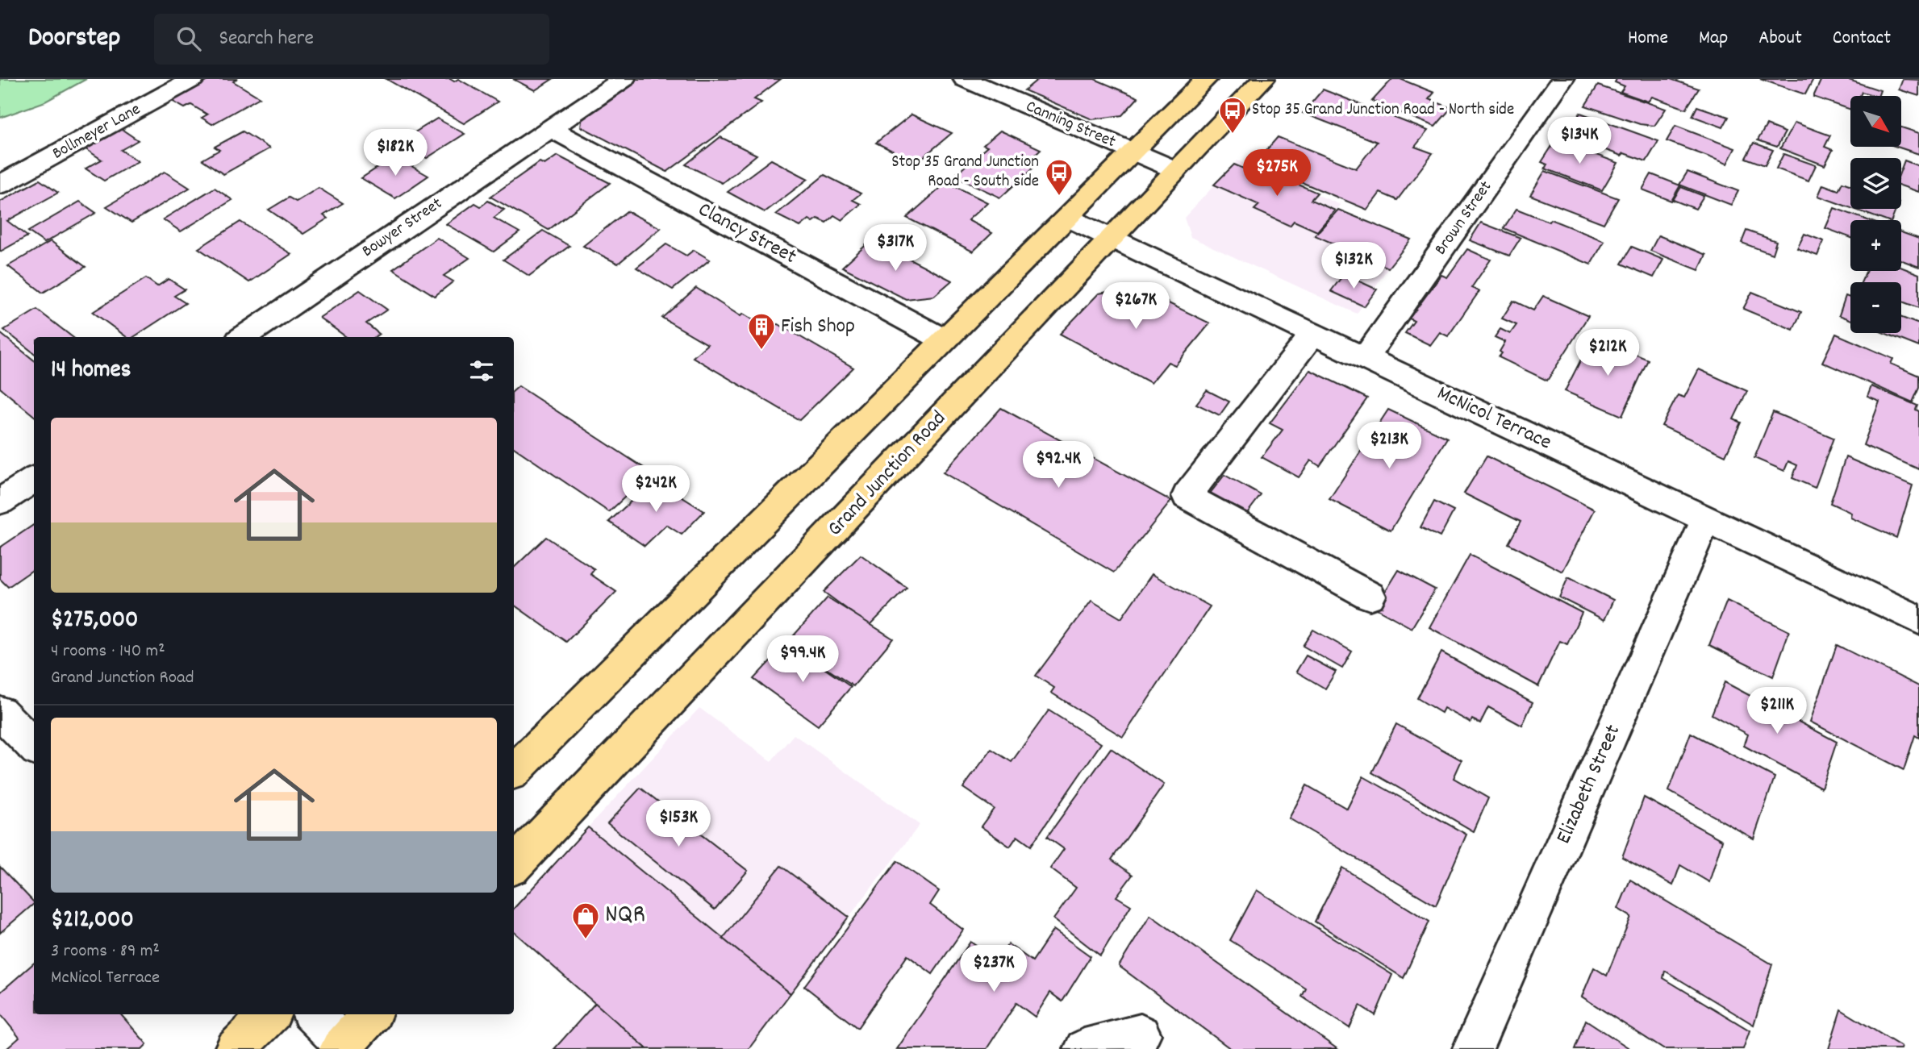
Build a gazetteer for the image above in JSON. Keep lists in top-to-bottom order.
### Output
{
  "streets": {
    "highway": ["Grand Junction Road"],
    "street": [
      "Canning Street",
      "Bollmeyer Lane",
      "Brown Street",
      "Bowyer Street",
      "Clancy Street",
      "McNicol Terrace",
      "Elizabeth Street"
    ]
  },
  "crossings": [
    ["Canning Street", "Grand Junction Road"],
    ["Brown Street", "McNicol Terrace"],
    ["Bowyer Street", "Clancy Street"],
    ["McNicol Terrace", "Grand Junction Road"],
    ["McNicol Terrace", "Elizabeth Street"]
  ],
  "places": {
    "bus stop": ["Stop 35 Grand Junction Road - North side", "Stop 35 Grand Junction Road - South side"],
    "building": ["Fish Shop"],
    "shop": ["NQR"]
  },
  "north": "bottom right",
  "page": {
    "header": "Doorstep",
    "search": "Search here",
    "nav": [
      "Home",
      "Map",
      "About",
      "Contact"
    ],
    "map_buttons": ["+", "−"],
    "price": [
      "$134K",
      "$182K",
      "$275K",
      "$317K",
      "$132K",
      "$267K",
      "$212K",
      "$213K",
      "$92.4K",
      "$242K",
      "$99.4K",
      "$211K",
      "$153K",
      "$237K"
    ],
    "heading": "14 homes",
    "list": [
      {
        "name": "$275,000",
        "note": "4 rooms · 140 m² · Grand Junction Road"
      },
      {
        "name": "$212,000",
        "note": "3 rooms · 89 m² · McNicol Terrace"
      }
    ]
  }
}
